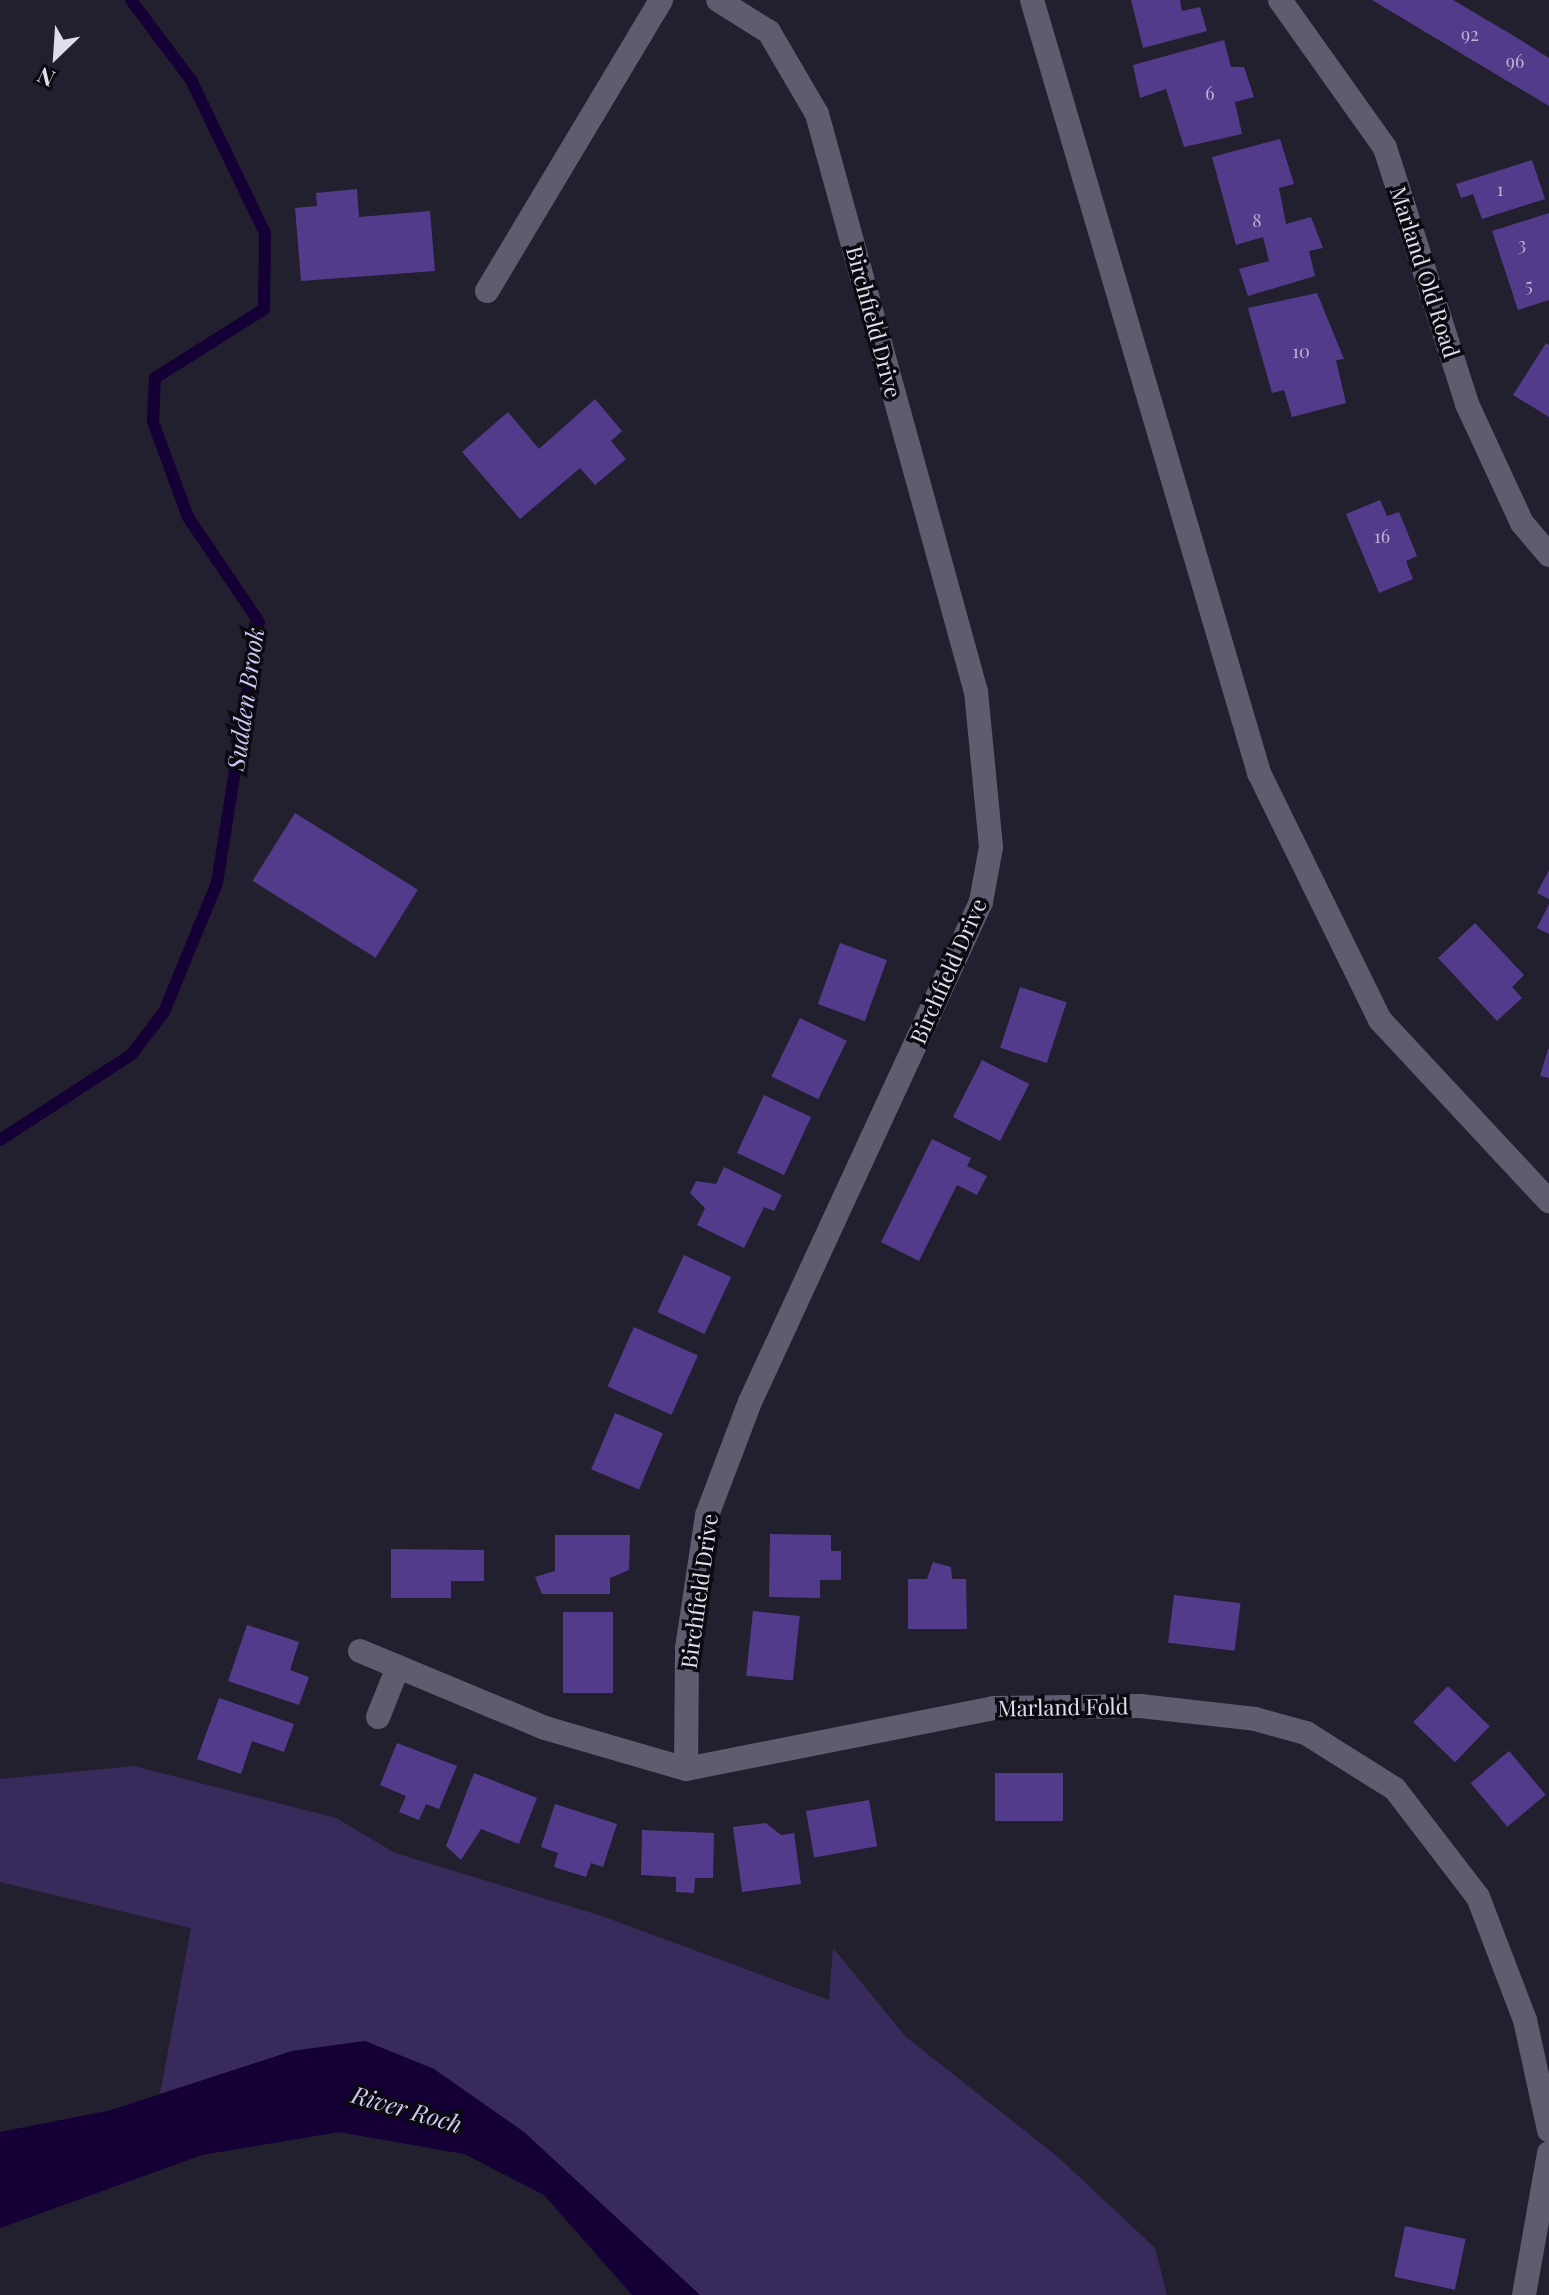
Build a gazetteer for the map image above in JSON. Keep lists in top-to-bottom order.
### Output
{
  "streets": {
    "street": ["Marland Old Road", "Birchfield Drive", "Marland Fold"]
  },
  "crossings": [
    ["Birchfield Drive", "Marland Fold"]
  ],
  "water": ["Sudden Brook", "River Roch"],
  "house_numbers": [
    "92",
    "96",
    "6",
    "1",
    "8",
    "3",
    "5",
    "10",
    "16"
  ],
  "north": "bottom left"
}
